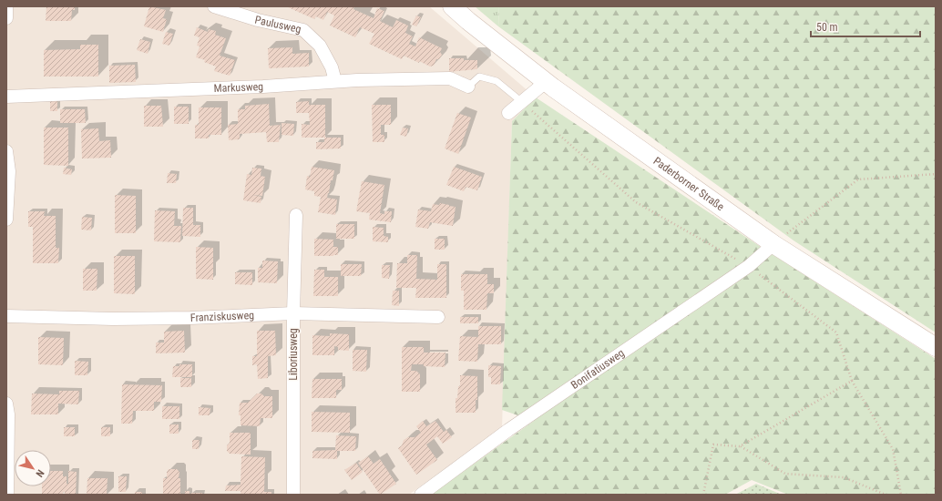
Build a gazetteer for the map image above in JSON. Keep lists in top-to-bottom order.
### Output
{
  "streets": {
    "main road": ["Paderborner Straße"],
    "street": [
      "Paulusweg",
      "Markusweg",
      "Franziskusweg",
      "Liboriusweg",
      "Bonifatiusweg"
    ]
  },
  "crossings": [
    ["Paulusweg", "Markusweg"],
    ["Paderborner Straße", "Bonifatiusweg"],
    ["Franziskusweg", "Liboriusweg"]
  ],
  "scale_bar": "50 m",
  "north": "bottom right"
}
